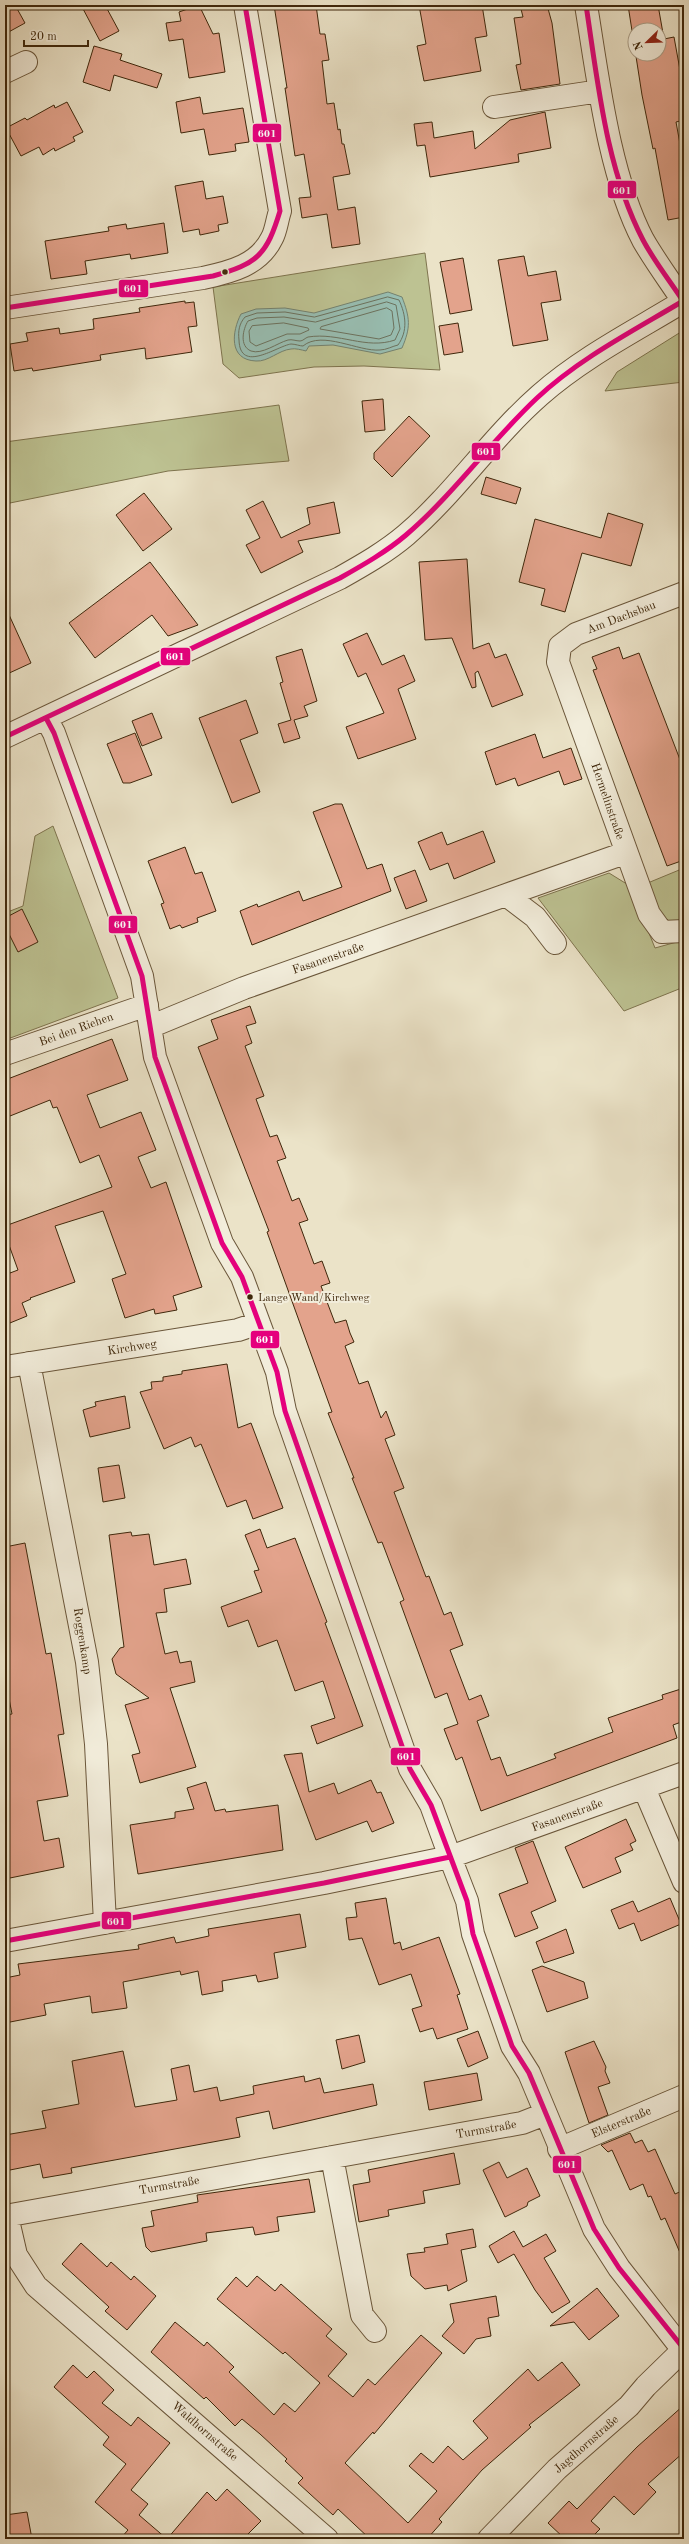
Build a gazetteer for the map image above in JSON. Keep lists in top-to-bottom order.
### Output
{
  "streets": {
    "street": [
      "Am Dachsbau",
      "Hermelinstraße",
      "Fasanenstraße",
      "Bei den Riehen",
      "Kirchweg",
      "Roggenkamp",
      "Elsterstraße",
      "Turmstraße",
      "Waldhornstraße",
      "Jagdhornstraße"
    ]
  },
  "crossings": [
    ["Am Dachsbau", "Hermelinstraße"],
    ["Hermelinstraße", "Fasanenstraße"],
    ["Fasanenstraße", "Roggenkamp"],
    ["Kirchweg", "Roggenkamp"],
    ["Turmstraße", "Waldhornstraße"]
  ],
  "places": ["Lange Wand/Kirchweg"],
  "lines": ["transit line 601"],
  "scale_bar": "20 m",
  "north": "bottom left"
}
